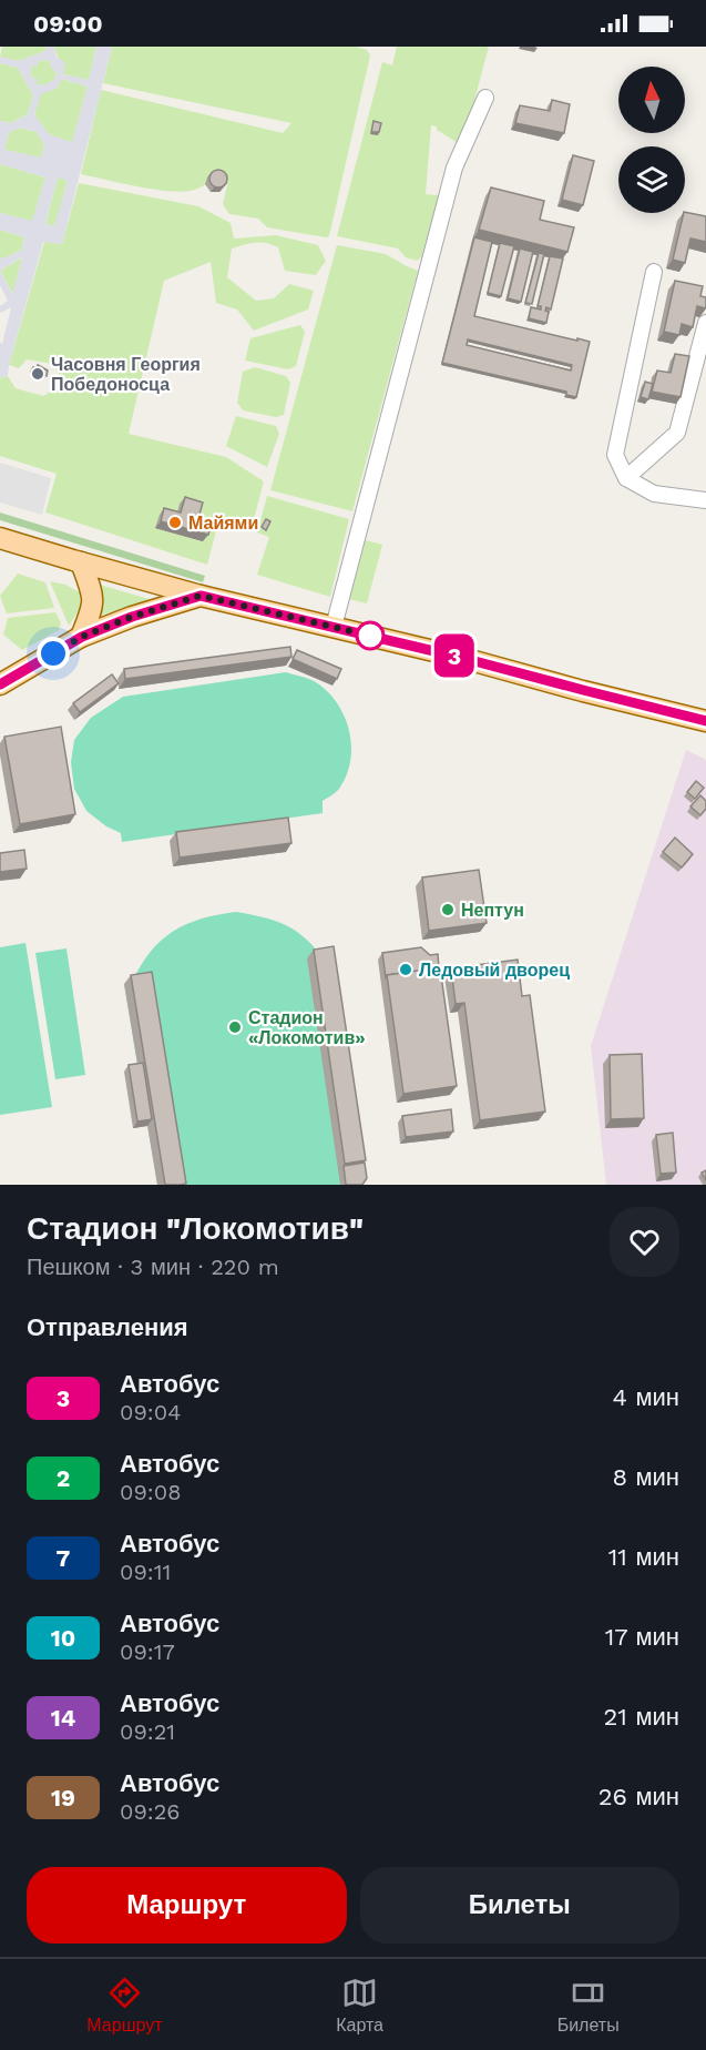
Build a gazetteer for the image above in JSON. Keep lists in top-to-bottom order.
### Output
{
  "places": [
    "Часовня Георгия Победоносца",
    "Майями",
    "Нептун",
    "Ледовый дворец",
    "Стадион «Локомотив»"
  ],
  "lines": ["bus line 3"],
  "north": "top",
  "page": {
    "status": "09:00",
    "on_map": "3",
    "heading": [
      ["Стадион \"Локомотив\"", "Пешком · 3 мин · 220 m"],
      "Отправления"
    ],
    "list": [
      {
        "mark": "3",
        "name": "Автобус",
        "note": "09:04",
        "value": "4 мин"
      },
      {
        "mark": "2",
        "name": "Автобус",
        "note": "09:08",
        "value": "8 мин"
      },
      {
        "mark": "7",
        "name": "Автобус",
        "note": "09:11",
        "value": "11 мин"
      },
      {
        "mark": "10",
        "name": "Автобус",
        "note": "09:17",
        "value": "17 мин"
      },
      {
        "mark": "14",
        "name": "Автобус",
        "note": "09:21",
        "value": "21 мин"
      },
      {
        "mark": "19",
        "name": "Автобус",
        "note": "09:26",
        "value": "26 мин"
      }
    ],
    "buttons": ["Маршрут", "Билеты"],
    "tabs": ["Маршрут", "Карта", "Билеты"]
  }
}
